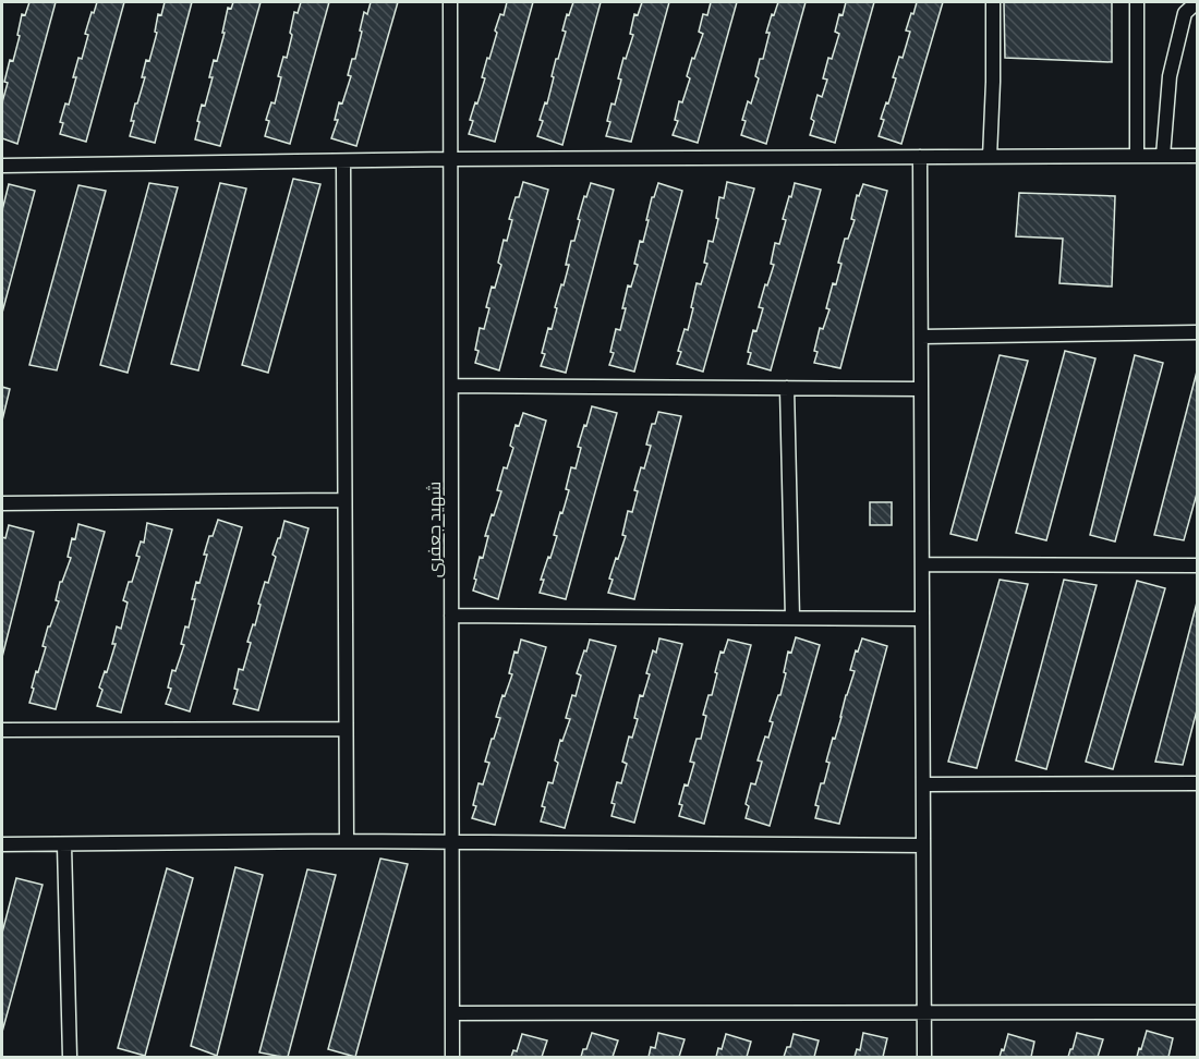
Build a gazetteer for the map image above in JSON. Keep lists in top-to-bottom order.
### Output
{
  "streets": {
    "street": ["شهید جعفری"]
  }
}
